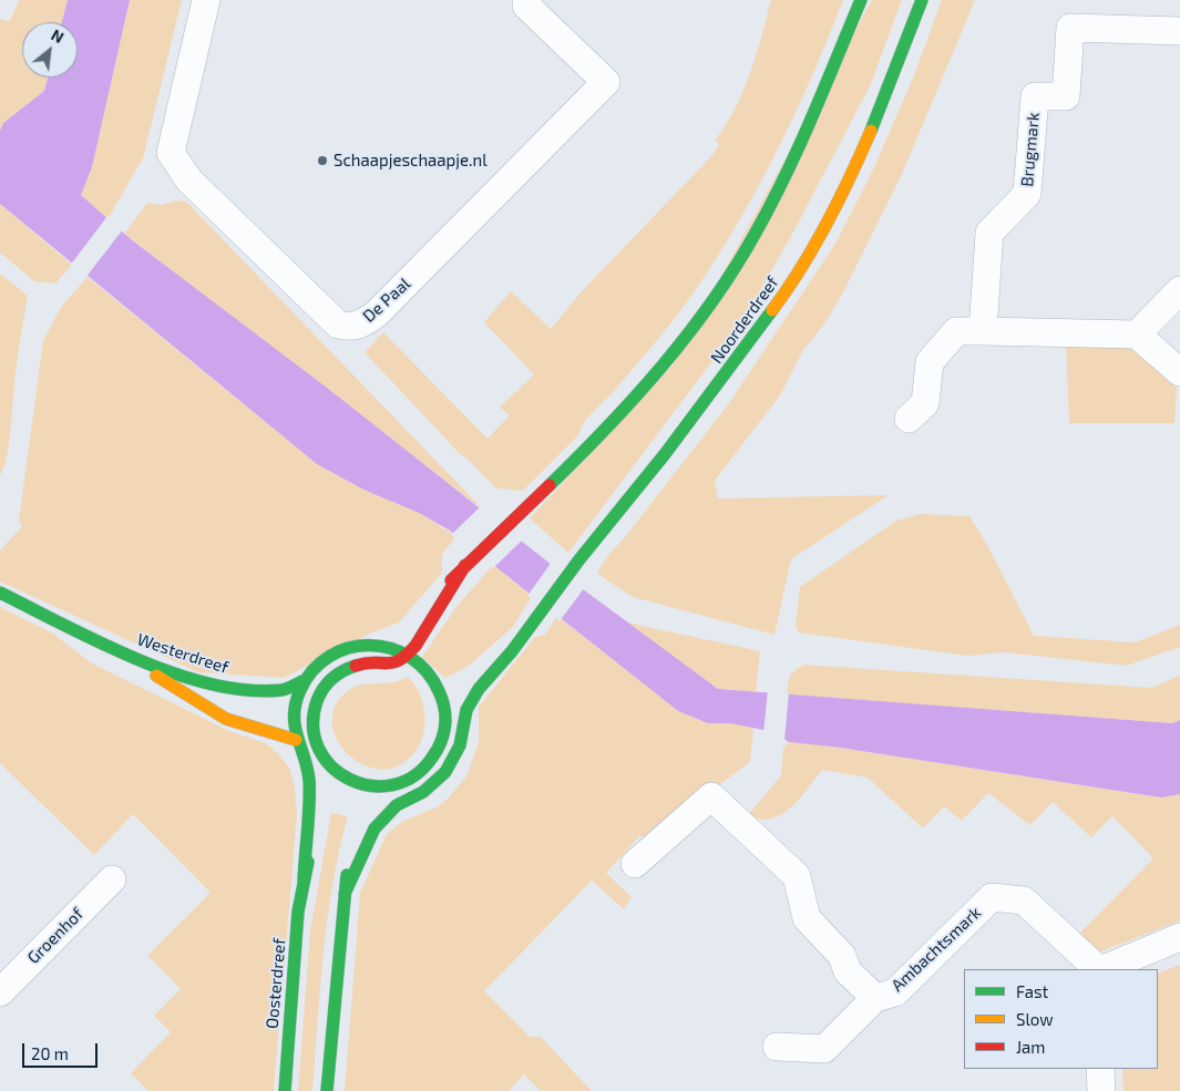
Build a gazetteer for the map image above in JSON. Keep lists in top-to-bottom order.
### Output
{
  "streets": {
    "main road": ["Noorderdreef", "Westerdreef", "Oosterdreef"],
    "street": [
      "Brugmark",
      "De Paal",
      "Groenhof",
      "Ambachtsmark"
    ]
  },
  "crossings": [
    ["Westerdreef", "Oosterdreef"]
  ],
  "places": ["Schaapjeschaapje.nl"],
  "legend": ["Fast", "Slow", "Jam"],
  "scale_bar": "20 m",
  "north": "top right"
}
